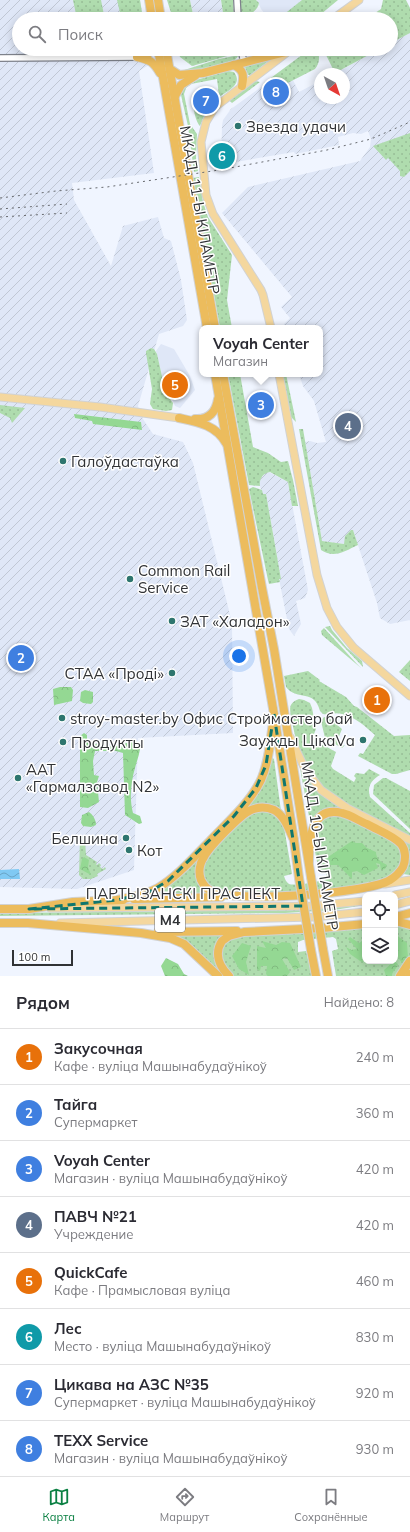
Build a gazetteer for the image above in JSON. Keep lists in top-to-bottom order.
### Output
{
  "streets": {
    "highway": [
      "МКАД, 11-Ы КІЛАМЕТР",
      "МКАД, 10-Ы КІЛАМЕТР",
      "ПАРТЫЗАНСКІ ПРАСПЕКТ",
      "М4"
    ]
  },
  "places": [
    "Звезда удачи",
    "Галоўдастаўка",
    "Common Rail Service",
    "ЗАТ «Халадон»",
    "СТАА «Проді»",
    "stroy-master.by Офис Строймастер бай",
    "Заужды ЦікаVа",
    "Продукты",
    "ААТ «Гармалзавод N2»",
    "Белшина",
    "Кот"
  ],
  "scale_bar": "100 m",
  "north": "bottom right",
  "page": {
    "search": "Поиск",
    "pins": [
      "8",
      "7",
      "6",
      "5",
      "3",
      "4",
      "2",
      "1"
    ],
    "popup": ["Voyah Center", "Магазин"],
    "scale": "100 m",
    "heading": ["Рядом", "Найдено: 8"],
    "list": [
      {
        "mark": "1",
        "name": "Закусочная",
        "note": "Кафе · вуліца Машынабудаўнікоў",
        "value": "240 m"
      },
      {
        "mark": "2",
        "name": "Тайга",
        "note": "Супермаркет",
        "value": "360 m"
      },
      {
        "mark": "3",
        "name": "Voyah Center",
        "note": "Магазин · вуліца Машынабудаўнікоў",
        "value": "420 m"
      },
      {
        "mark": "4",
        "name": "ПАВЧ №21",
        "note": "Учреждение",
        "value": "420 m"
      },
      {
        "mark": "5",
        "name": "QuickCafe",
        "note": "Кафе · Прамысловая вуліца",
        "value": "460 m"
      },
      {
        "mark": "6",
        "name": "Лес",
        "note": "Место · вуліца Машынабудаўнікоў",
        "value": "830 m"
      },
      {
        "mark": "7",
        "name": "Цикава на АЗС №35",
        "note": "Супермаркет · вуліца Машынабудаўнікоў",
        "value": "920 m"
      },
      {
        "mark": "8",
        "name": "TEXX Service",
        "note": "Магазин · вуліца Машынабудаўнікоў",
        "value": "930 m"
      }
    ],
    "nav": ["Карта", "Маршрут", "Сохранённые"]
  }
}
